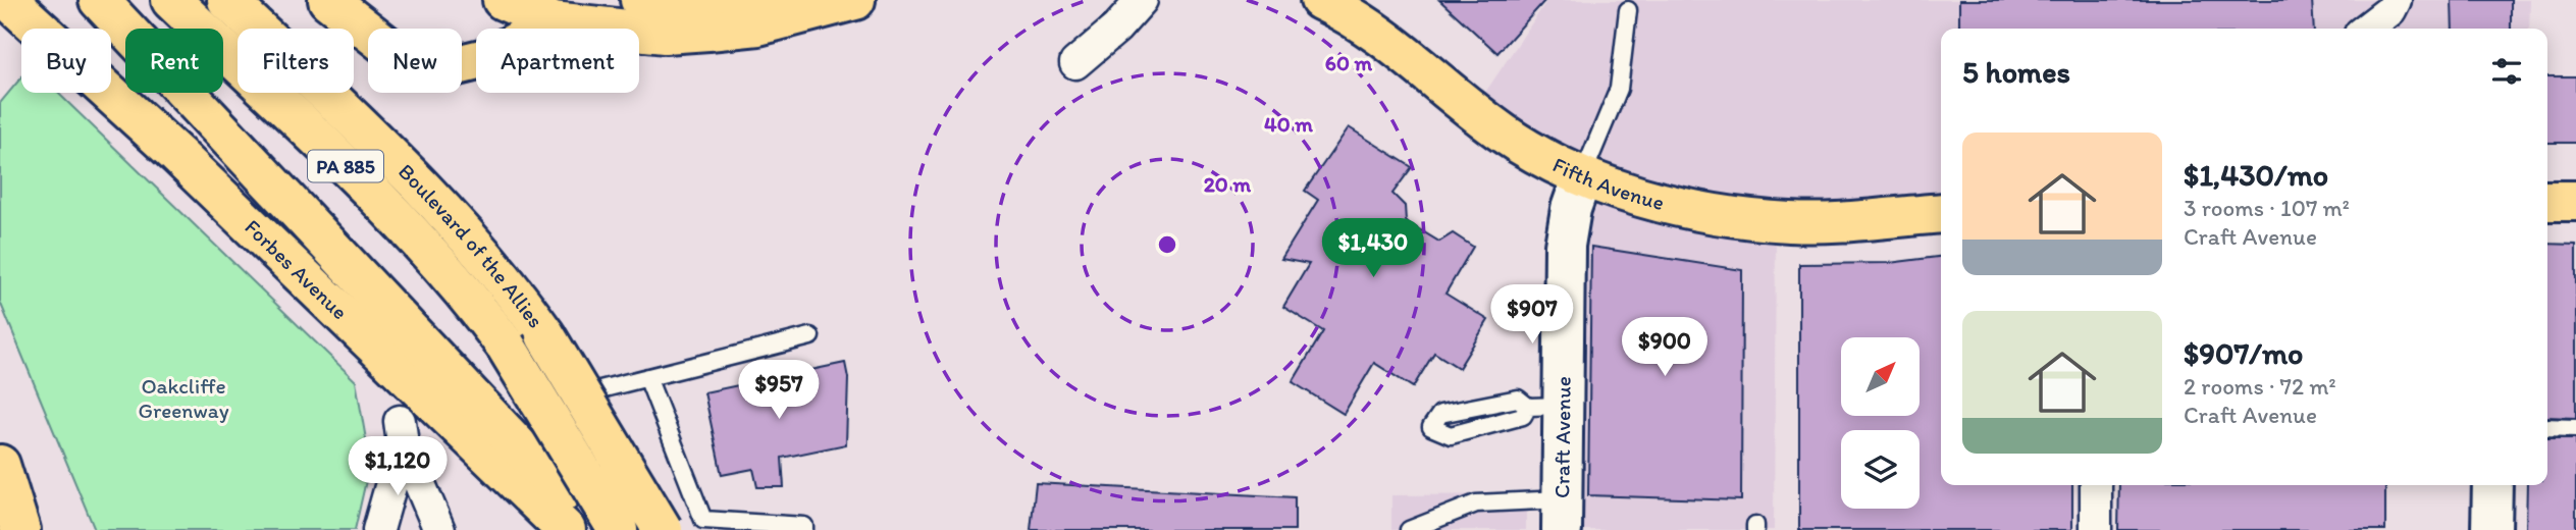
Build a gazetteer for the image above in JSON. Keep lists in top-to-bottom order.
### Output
{
  "streets": {
    "main road": [
      "PA 885",
      "Fifth Avenue",
      "Boulevard of the Allies",
      "Forbes Avenue"
    ],
    "street": ["Craft Avenue"]
  },
  "crossings": [
    ["Fifth Avenue", "Craft Avenue"]
  ],
  "parks": ["Oakcliffe Greenway"],
  "north": "top right",
  "page": {
    "chip": [
      "Buy",
      "Rent",
      "Filters",
      "New",
      "Apartment"
    ],
    "heading": "5 homes",
    "list": [
      {
        "name": "$1,430/mo",
        "note": "3 rooms · 107 m² · Craft Avenue"
      },
      {
        "name": "$907/mo",
        "note": "2 rooms · 72 m² · Craft Avenue"
      }
    ],
    "price": [
      "$1,430",
      "$907",
      "$900",
      "$957",
      "$1,120"
    ]
  },
  "rings": ["60 m", "40 m", "20 m"]
}
